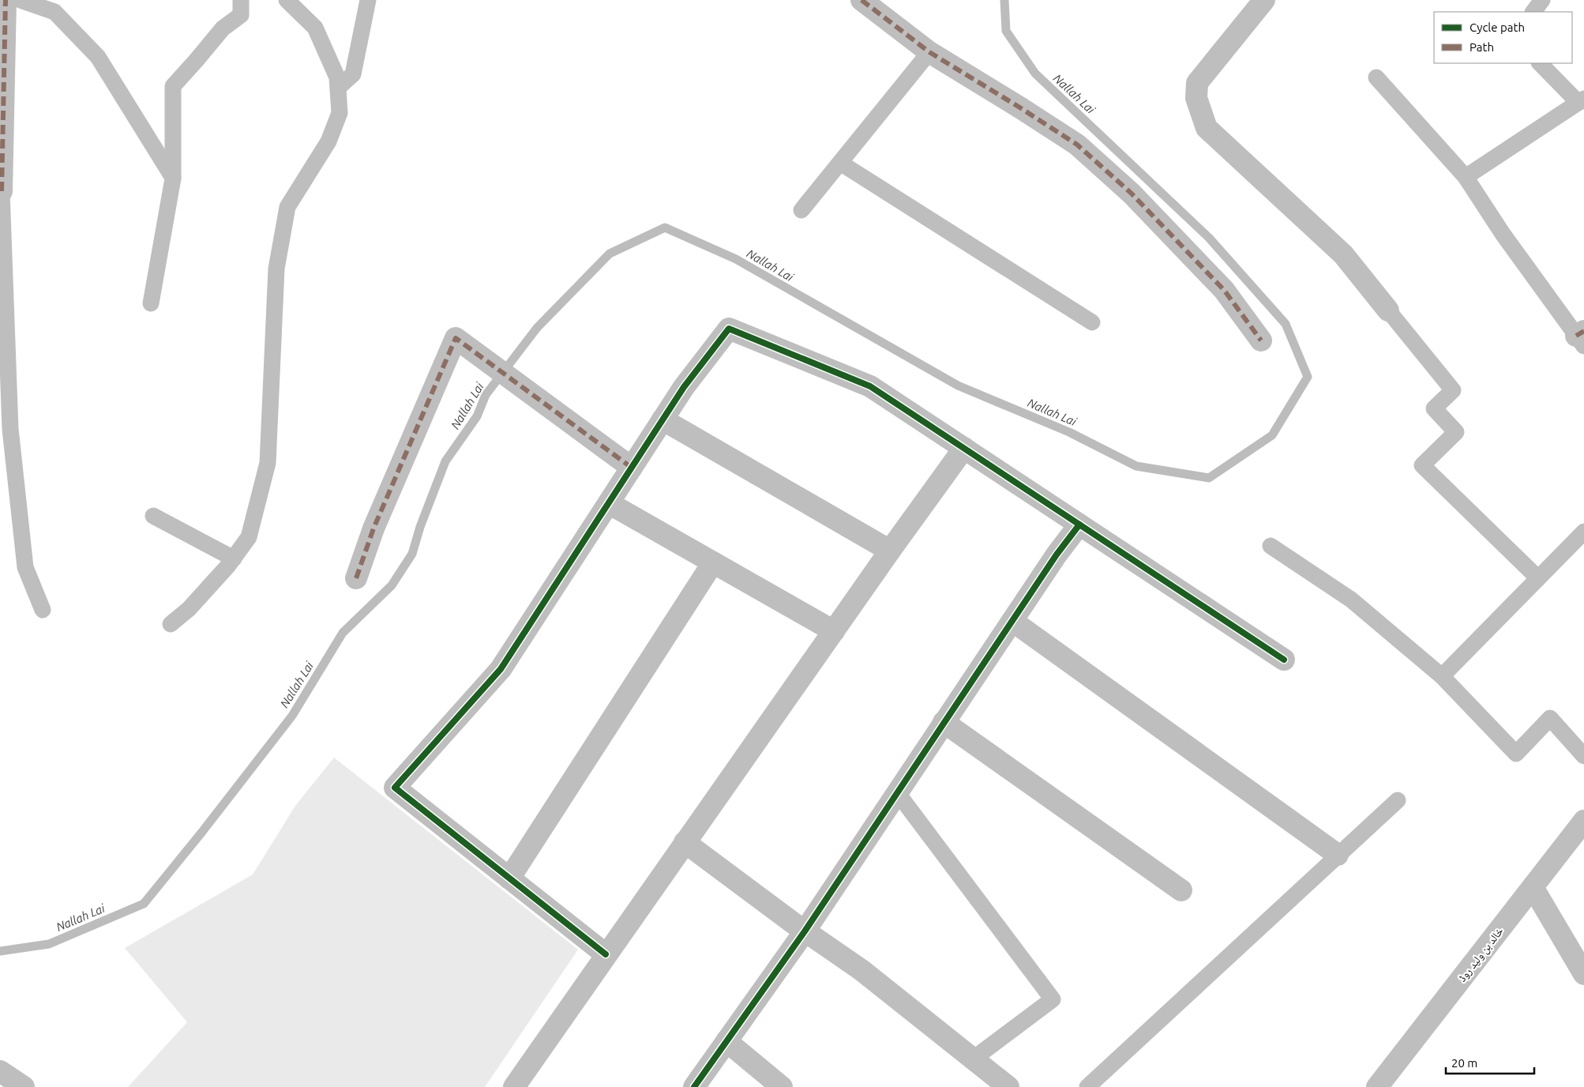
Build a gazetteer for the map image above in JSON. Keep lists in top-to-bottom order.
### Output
{
  "streets": {
    "street": ["خالد بن ولید روڈ"]
  },
  "water": ["Nallah Lai"],
  "legend": ["Cycle path", "Path"],
  "scale_bar": "20 m"
}
